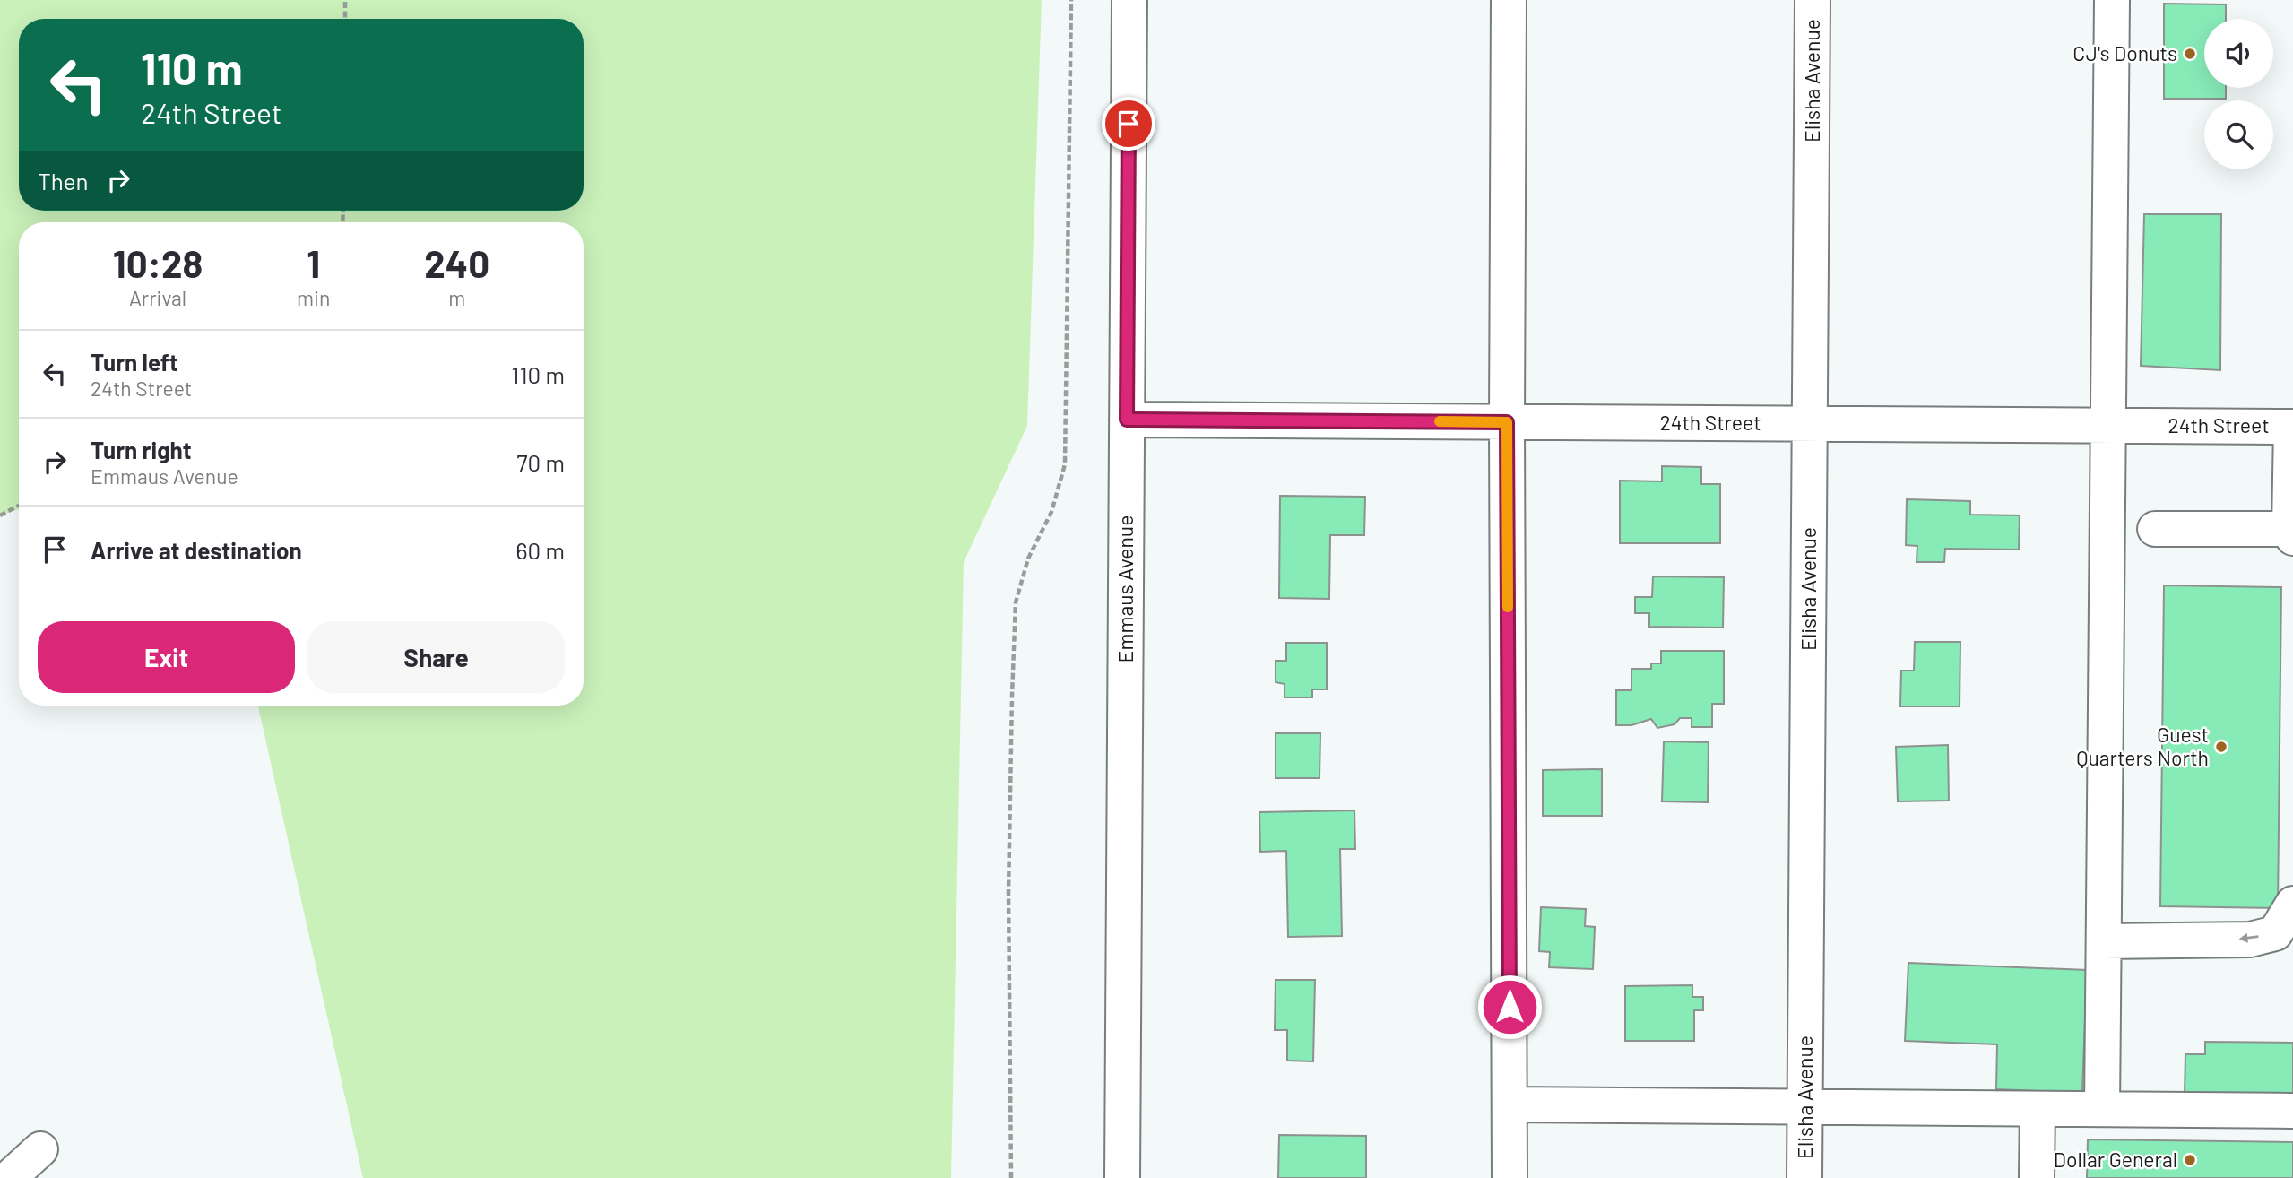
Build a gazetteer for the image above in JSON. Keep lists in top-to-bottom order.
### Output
{
  "streets": {
    "street": ["Elisha Avenue", "24th Street", "Emmaus Avenue"]
  },
  "crossings": [
    ["Elisha Avenue", "24th Street"],
    ["24th Street", "Emmaus Avenue"]
  ],
  "places": ["CJ's Donuts", "Guest Quarters North", "Dollar General"],
  "page": {
    "turn": ["110 m", "24th Street"],
    "then": "Then",
    "eta": [
      "10:28",
      "Arrival",
      "1",
      "min",
      "240",
      "m"
    ],
    "list": [
      {
        "name": "Turn left",
        "note": "24th Street",
        "value": "110 m"
      },
      {
        "name": "Turn right",
        "note": "Emmaus Avenue",
        "value": "70 m"
      },
      {
        "name": "Arrive at destination",
        "value": "60 m"
      }
    ],
    "buttons": ["Exit", "Share"]
  }
}
